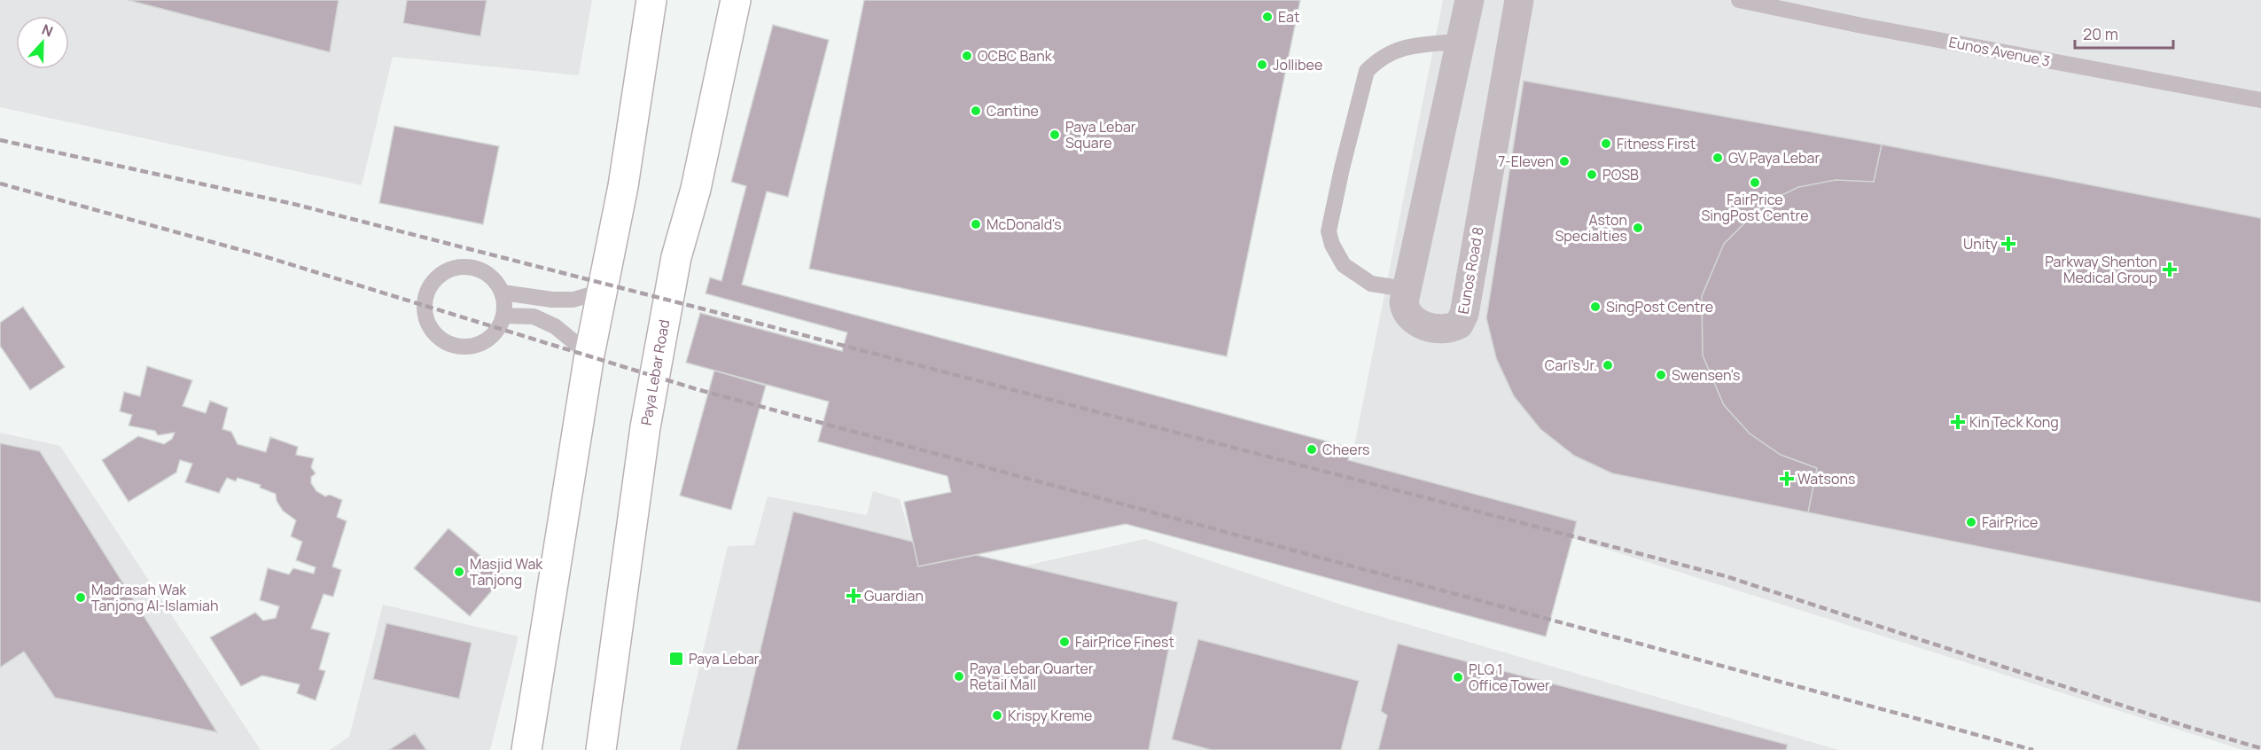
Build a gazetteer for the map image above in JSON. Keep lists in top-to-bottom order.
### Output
{
  "streets": {
    "main road": ["Paya Lebar Road"],
    "street": ["Eunos Road 8"],
    "lane": ["Eunos Avenue 3"]
  },
  "places": {
    "other": [
      "Eat",
      "OCBC Bank",
      "Jollibee",
      "Cantine",
      "Paya Lebar Square",
      "Fitness First",
      "GV Paya Lebar",
      "7-Eleven",
      "POSB",
      "FairPrice SingPost Centre",
      "McDonald's",
      "Aston Specialties",
      "SingPost Centre",
      "Carl's Jr.",
      "Swensen's",
      "Cheers",
      "FairPrice",
      "Masjid Wak Tanjong",
      "Madrasah Wak Tanjong Al-Islamiah",
      "FairPrice Finest",
      "Paya Lebar Quarter Retail Mall",
      "PLQ 1 Office Tower",
      "Krispy Kreme"
    ],
    "health": [
      "Unity",
      "Parkway Shenton Medical Group",
      "Kin Teck Kong",
      "Watsons",
      "Guardian"
    ],
    "transit": ["Paya Lebar"]
  },
  "scale_bar": "20 m",
  "north": "top"
}
